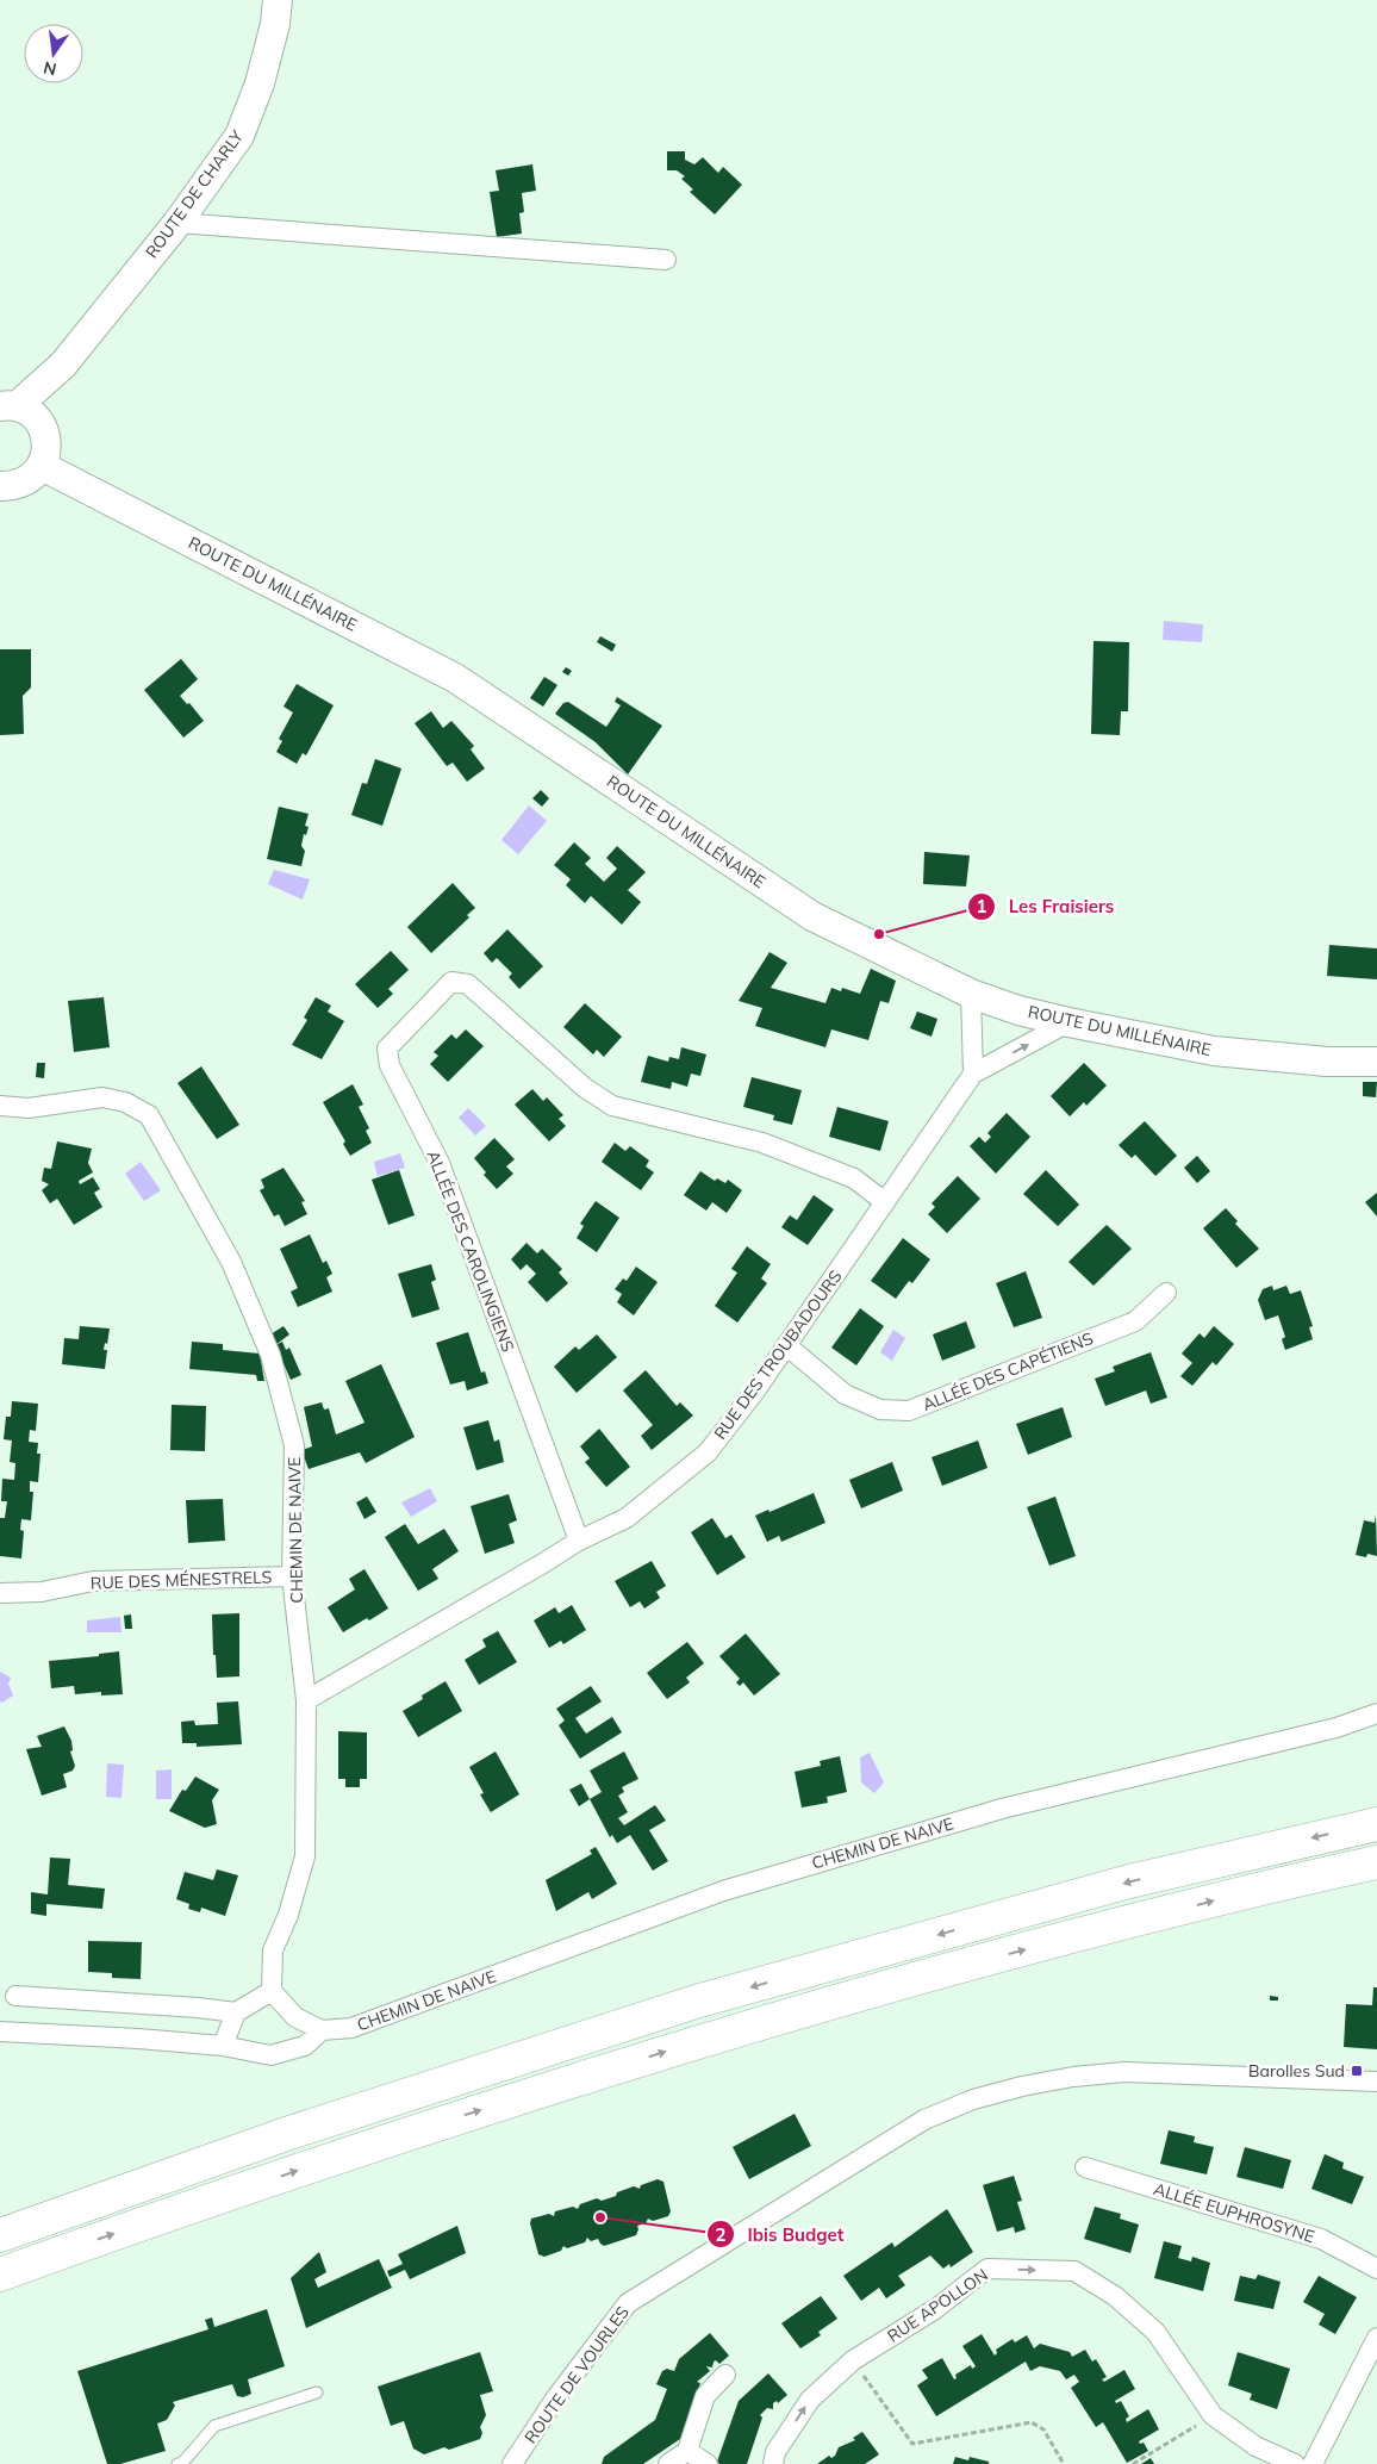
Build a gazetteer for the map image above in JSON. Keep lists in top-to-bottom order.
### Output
{
  "streets": {
    "street": [
      "ROUTE DE CHARLY",
      "ROUTE DU MILLÉNAIRE",
      "ALLÉE DES CAROLINGIENS",
      "RUE DES TROUBADOURS",
      "ALLÉE DES CAPÉTIENS",
      "CHEMIN DE NAIVE",
      "RUE DES MÉNESTRELS",
      "ALLÉE EUPHROSYNE",
      "RUE APOLLON",
      "ROUTE DE VOURLES"
    ]
  },
  "crossings": [
    ["ROUTE DU MILLÉNAIRE", "RUE DES TROUBADOURS"],
    ["ALLÉE DES CAROLINGIENS", "RUE DES TROUBADOURS"],
    ["RUE DES TROUBADOURS", "ALLÉE DES CAPÉTIENS"],
    ["RUE DES TROUBADOURS", "CHEMIN DE NAIVE"],
    ["CHEMIN DE NAIVE", "RUE DES MÉNESTRELS"]
  ],
  "places": {
    "other": ["Les Fraisiers", "Ibis Budget"],
    "transit": ["Barolles Sud"]
  },
  "north": "bottom"
}
